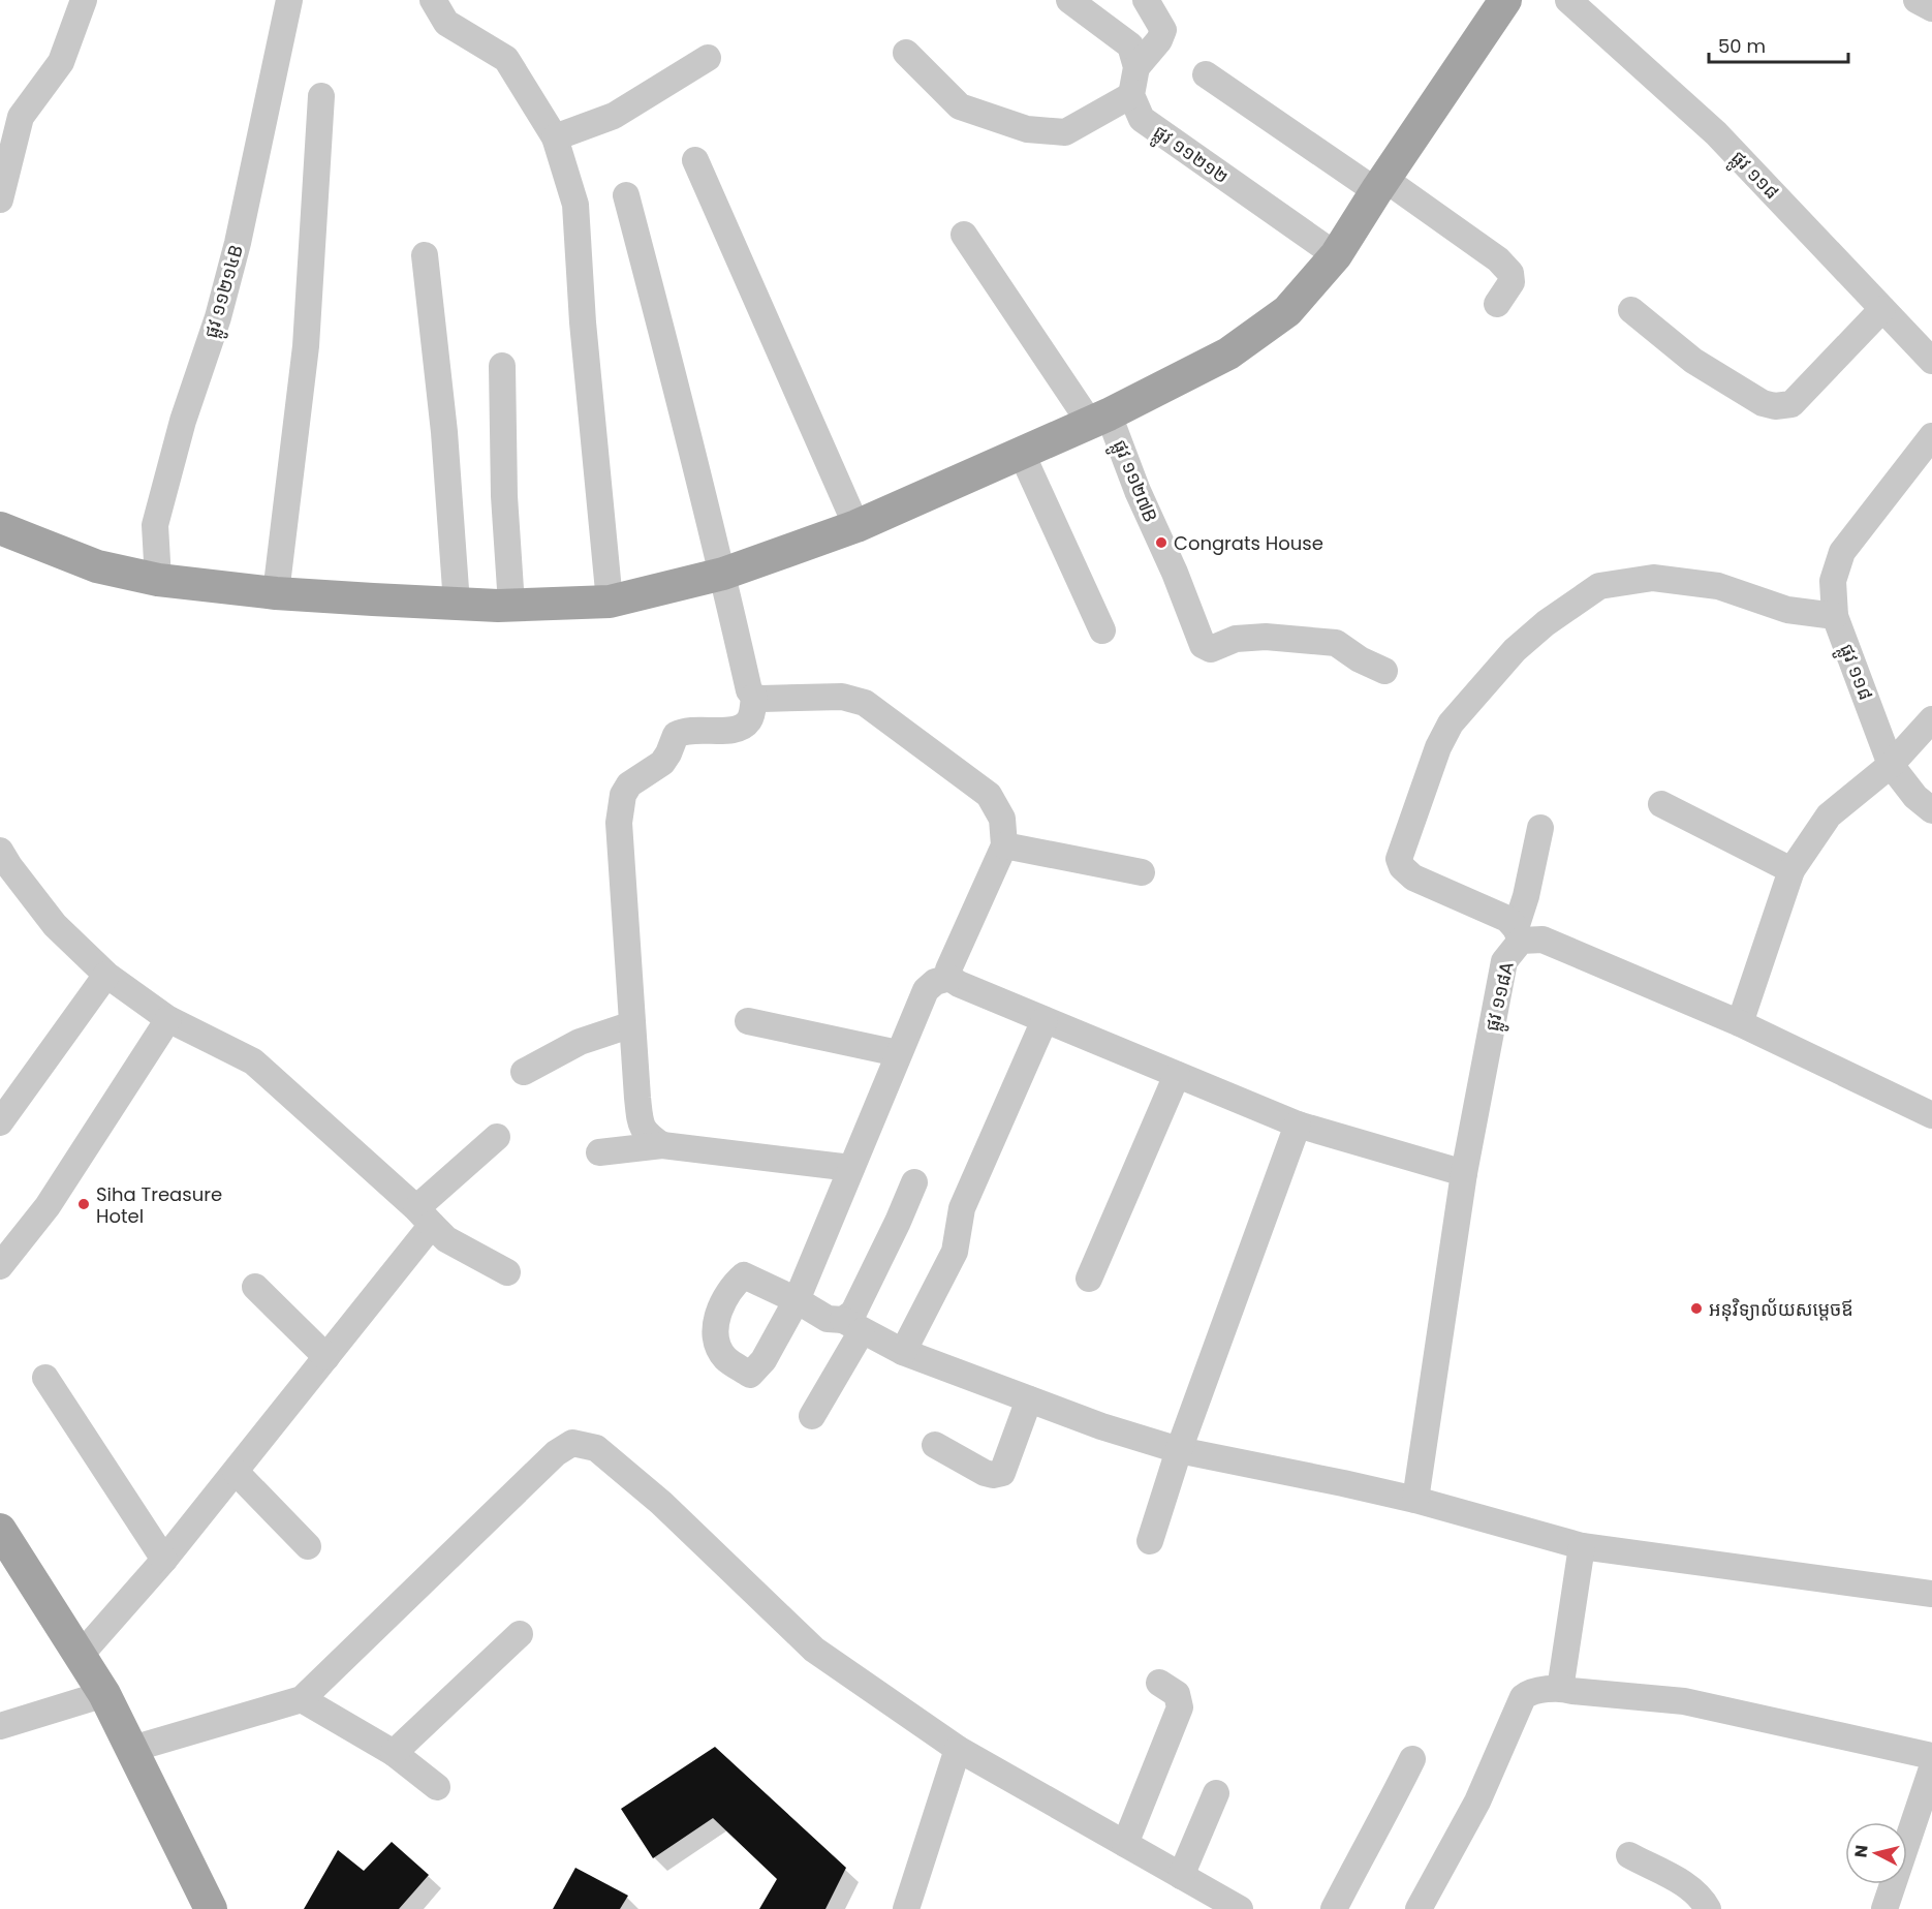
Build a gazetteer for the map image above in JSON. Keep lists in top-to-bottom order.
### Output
{
  "streets": {
    "street": [
      "ផ្លូវ ១១២១២",
      "ផ្លូវ ១១៨",
      "ផ្លូវ ១១២១៤B",
      "ផ្លូវ ១១២៧B",
      "ផ្លូវ ១១៨A"
    ]
  },
  "places": ["Congrats House", "Siha Treasure Hotel", "អនុវិទ្យាល័យសម្តេចឪ"],
  "scale_bar": "50 m",
  "north": "left"
}
